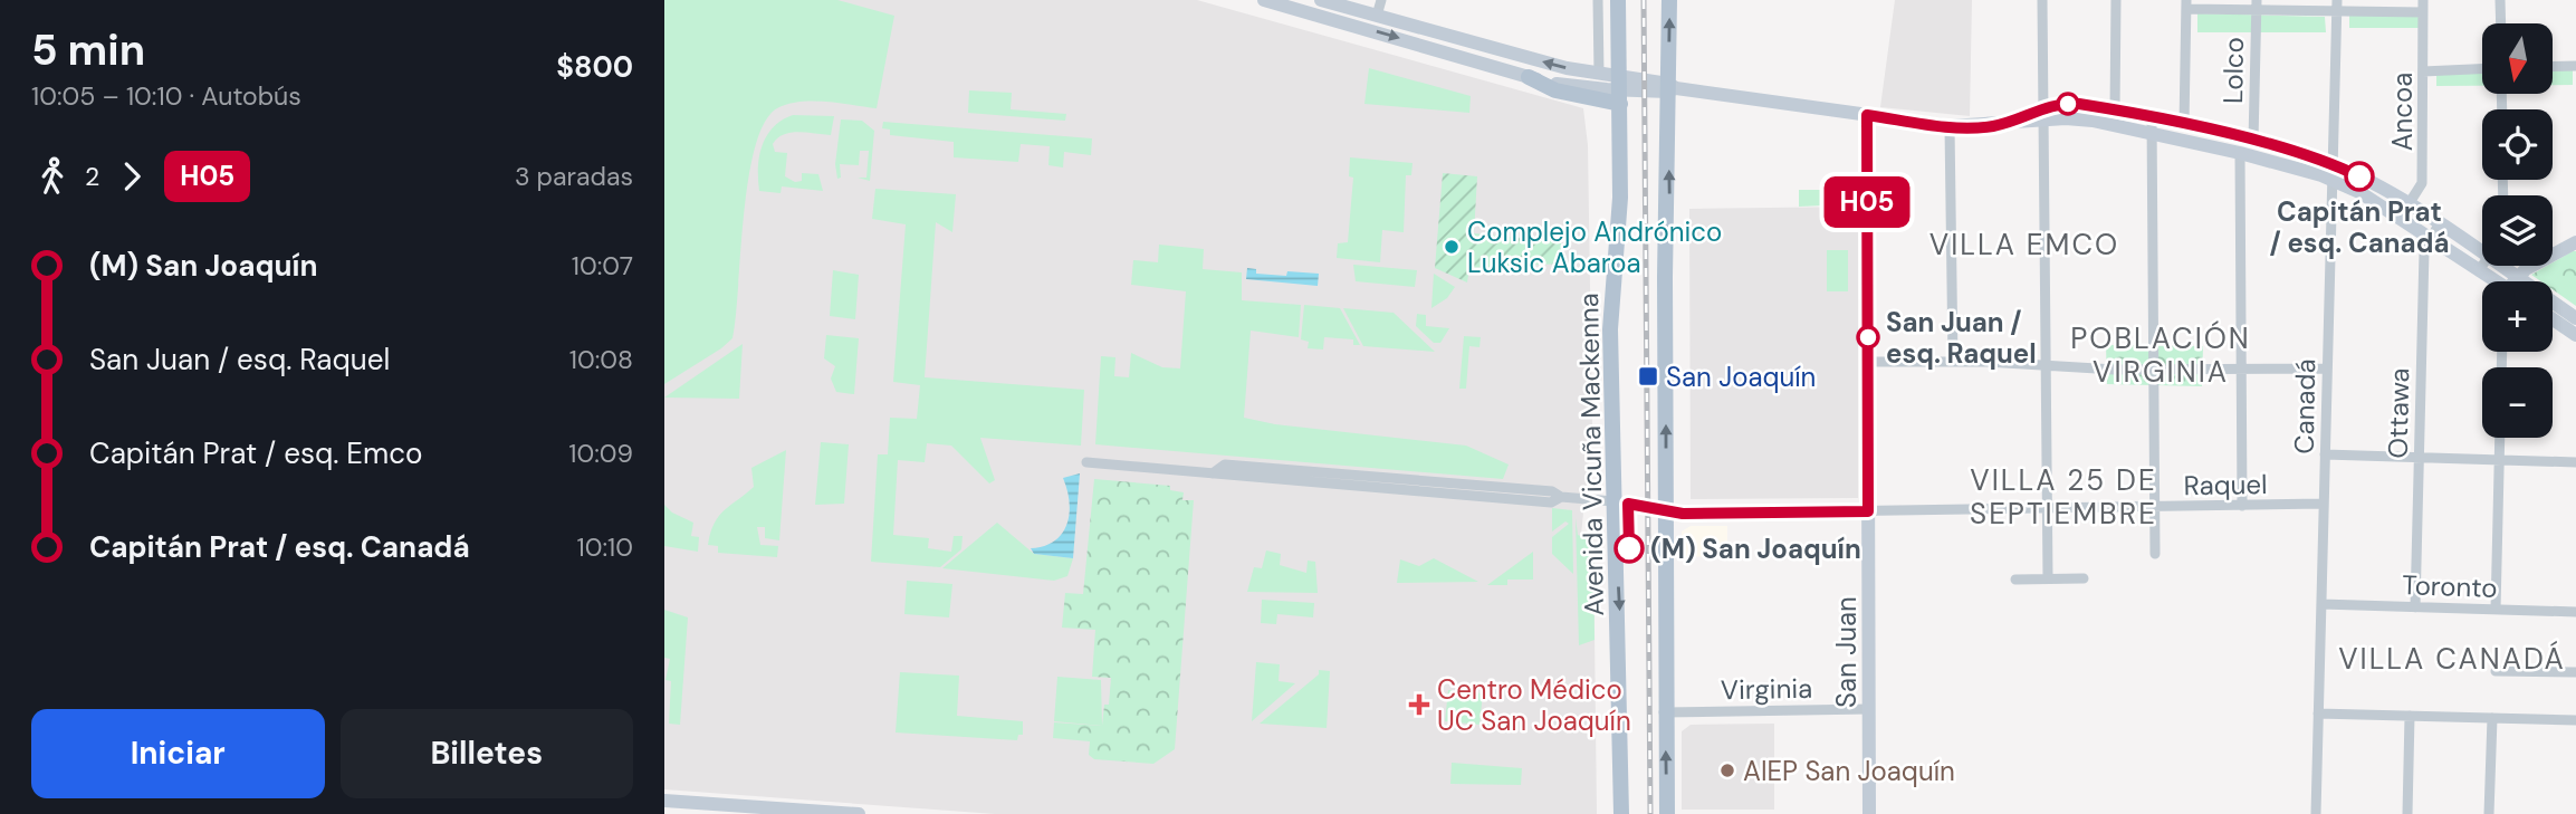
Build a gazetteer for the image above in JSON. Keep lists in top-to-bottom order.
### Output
{
  "streets": {
    "main road": ["Avenida Vicuña Mackenna"],
    "street": [
      "Lolco",
      "Ancoa",
      "Canadá",
      "Ottawa",
      "Raquel",
      "Toronto",
      "San Juan",
      "Virginia"
    ]
  },
  "crossings": [
    ["Canadá", "Raquel"],
    ["Canadá", "Toronto"],
    ["Ottawa", "Toronto"],
    ["Avenida Vicuña Mackenna", "Raquel"],
    ["Raquel", "San Juan"],
    ["San Juan", "Virginia"]
  ],
  "districts": [
    "VILLA EMCO",
    "POBLACIÓN VIRGINIA",
    "VILLA 25 DE SEPTIEMBRE",
    "VILLA CANADÁ"
  ],
  "places": {
    "other": [
      "Capitán Prat / esq. Canadá",
      "Complejo Andrónico Luksic Abaroa",
      "San Juan / esq. Raquel",
      "(M) San Joaquín",
      "AIEP San Joaquín"
    ],
    "transit": ["San Joaquín"],
    "health": ["Centro Médico UC San Joaquín"]
  },
  "lines": ["bus line H05"],
  "north": "bottom",
  "page": {
    "heading": ["5 min", "10:05 – 10:10 · Autobús", "$800"],
    "on_map": "H05",
    "map_buttons": ["+", "−"],
    "legs": ["2", "H05", "3 paradas"],
    "list": [
      {
        "name": "(M) San Joaquín",
        "value": "10:07"
      },
      {
        "name": "San Juan / esq. Raquel",
        "value": "10:08"
      },
      {
        "name": "Capitán Prat / esq. Emco",
        "value": "10:09"
      },
      {
        "name": "Capitán Prat / esq. Canadá",
        "value": "10:10"
      }
    ],
    "buttons": ["Iniciar", "Billetes"]
  }
}
